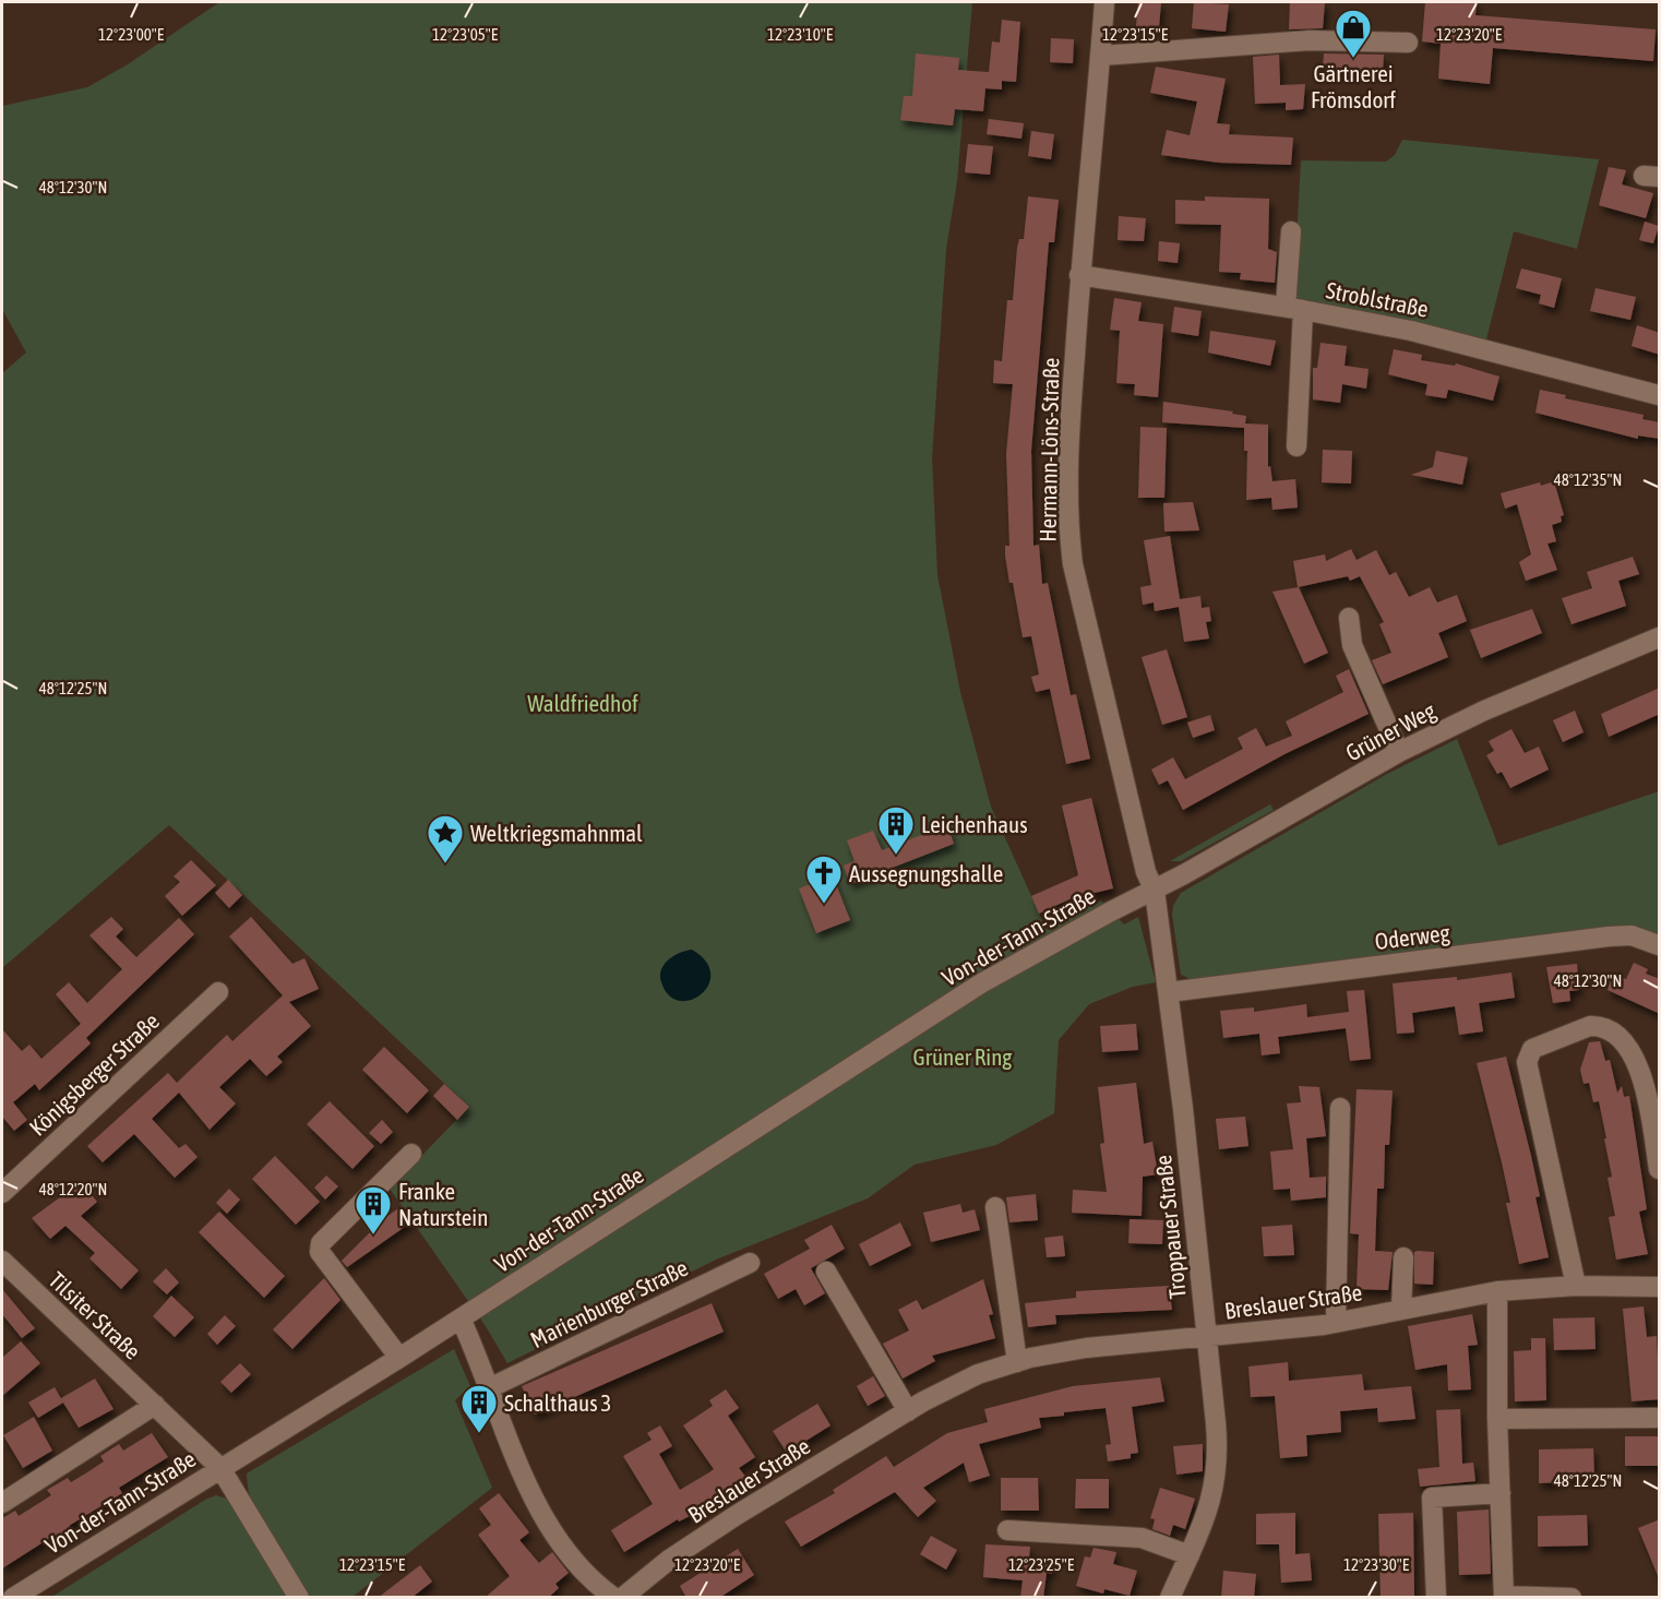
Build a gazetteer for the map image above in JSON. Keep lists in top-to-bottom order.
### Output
{
  "streets": {
    "street": [
      "Stroblstraße",
      "Hermann-Löns-Straße",
      "Grüner Weg",
      "Von-der-Tann-Straße",
      "Oderweg",
      "Königsberger Straße",
      "Troppauer Straße",
      "Breslauer Straße",
      "Marienburger Straße",
      "Tilsiter Straße"
    ]
  },
  "crossings": [
    ["Stroblstraße", "Hermann-Löns-Straße"],
    ["Hermann-Löns-Straße", "Grüner Weg"],
    ["Hermann-Löns-Straße", "Von-der-Tann-Straße"],
    ["Hermann-Löns-Straße", "Troppauer Straße"],
    ["Grüner Weg", "Von-der-Tann-Straße"],
    ["Grüner Weg", "Troppauer Straße"],
    ["Von-der-Tann-Straße", "Troppauer Straße"],
    ["Von-der-Tann-Straße", "Tilsiter Straße"],
    ["Oderweg", "Troppauer Straße"],
    ["Troppauer Straße", "Breslauer Straße"]
  ],
  "parks": ["Waldfriedhof", "Grüner Ring"],
  "places": {
    "shop": ["Gärtnerei Frömsdorf"],
    "building": ["Leichenhaus", "Franke Naturstein", "Schalthaus 3"],
    "place": ["Weltkriegsmahnmal"],
    "church": ["Aussegnungshalle"]
  },
  "coordinates": [
    "12°23'00\"E",
    "12°23'05\"E",
    "12°23'10\"E",
    "12°23'15\"E",
    "12°23'20\"E",
    "48°12'30\"N",
    "48°12'35\"N",
    "48°12'25\"N",
    "48°12'20\"N",
    "12°23'25\"E",
    "12°23'30\"E"
  ]
}
